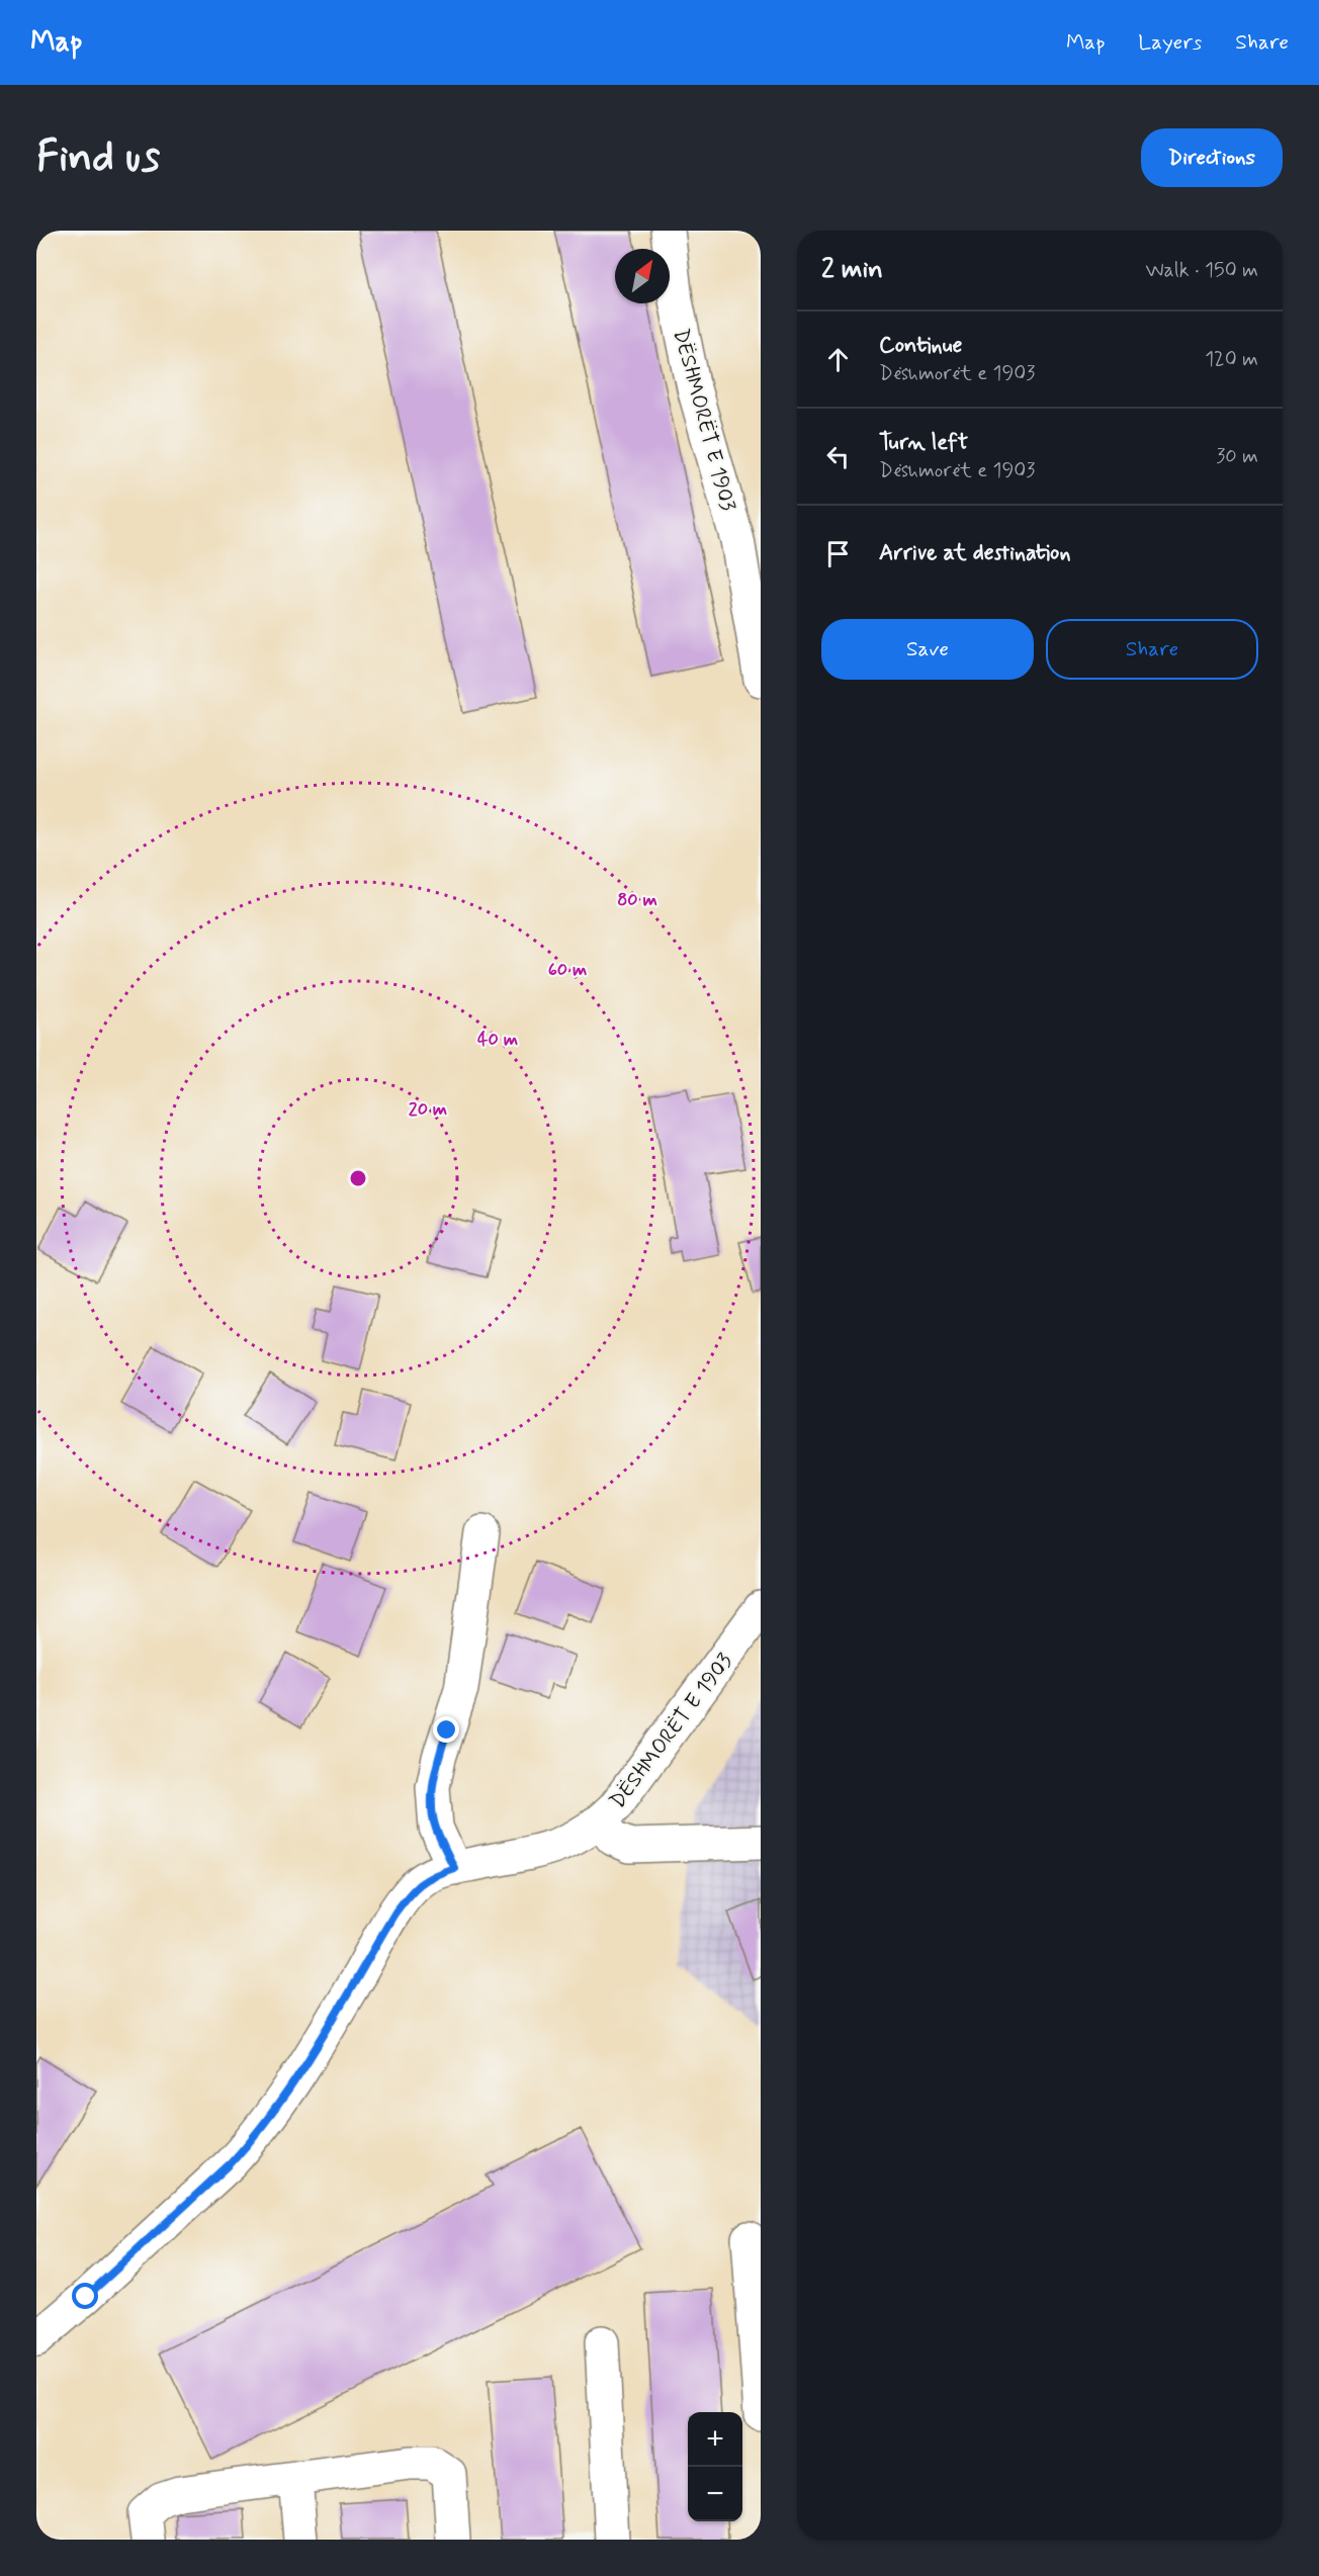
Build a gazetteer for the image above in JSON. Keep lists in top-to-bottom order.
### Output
{
  "streets": {
    "street": ["DËSHMORËT E 1903"]
  },
  "north": "top right",
  "page": {
    "header": "Map",
    "nav": ["Map", "Layers", "Share"],
    "buttons": [
      "Directions",
      ["Save", "Share"]
    ],
    "title": "Find us",
    "heading": ["2 min", "Walk · 150 m"],
    "list": [
      ["Continue", "Dëshmorët e 1903", "120 m"],
      ["Turn left", "Dëshmorët e 1903", "30 m"],
      "Arrive at destination"
    ],
    "map_buttons": ["+", "−"]
  },
  "rings": [
    "80 m",
    "60 m",
    "40 m",
    "20 m"
  ]
}
